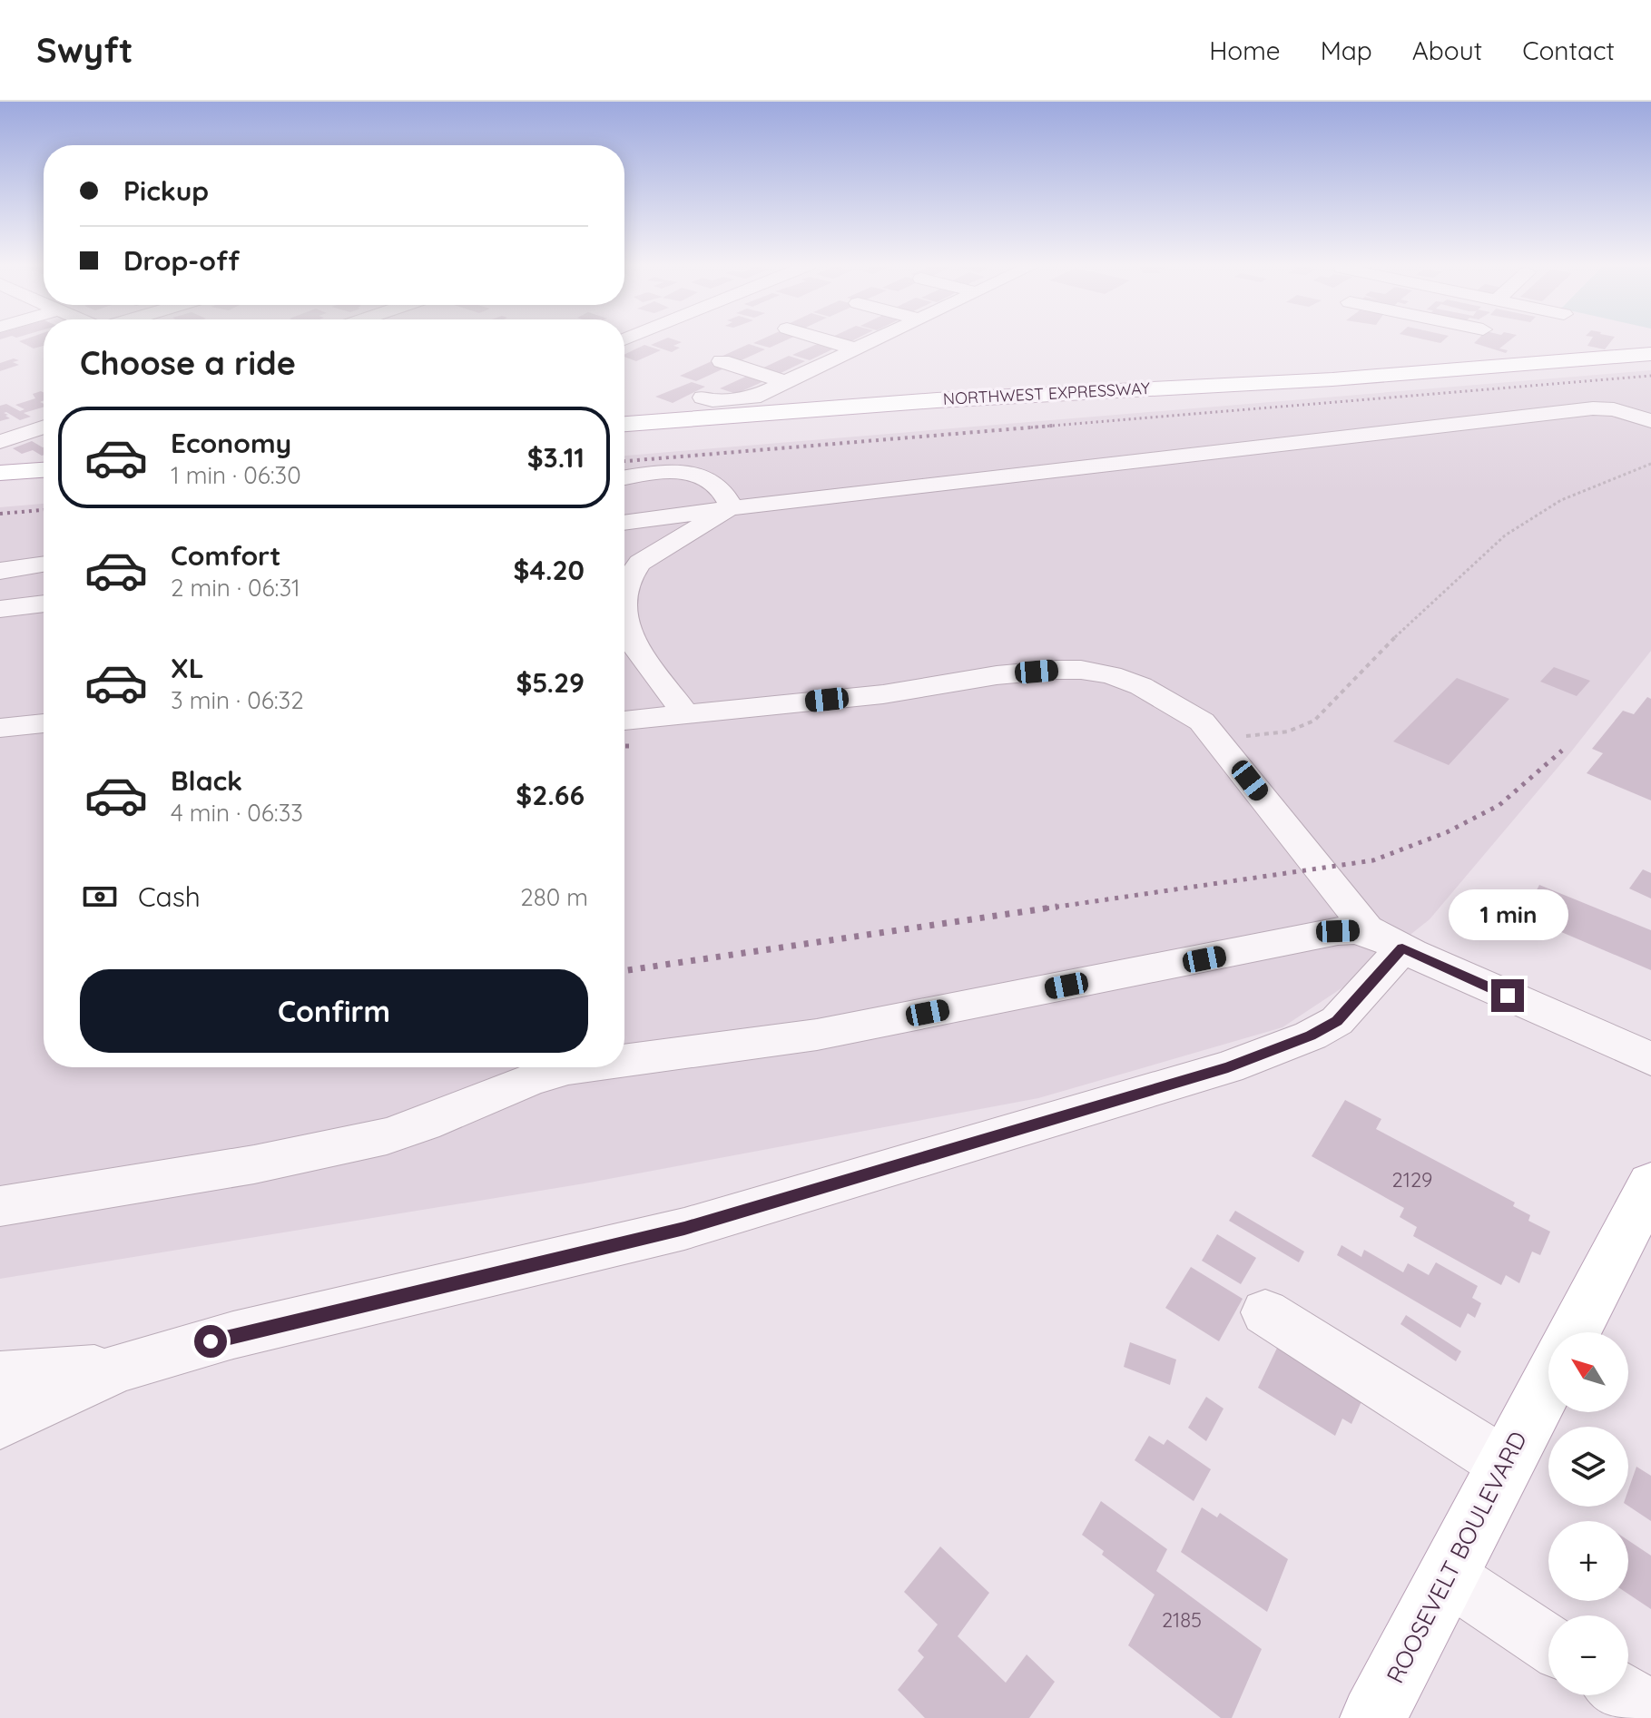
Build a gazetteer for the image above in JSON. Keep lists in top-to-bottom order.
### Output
{
  "streets": {
    "main road": ["NORTHWEST EXPRESSWAY", "ROOSEVELT BOULEVARD"]
  },
  "house_numbers": ["2129", "2185"],
  "north": "top left",
  "page": {
    "header": "Swyft",
    "nav": [
      "Home",
      "Map",
      "About",
      "Contact"
    ],
    "banner": ["Pickup", "Drop-off"],
    "heading": "Choose a ride",
    "list": [
      {
        "name": "Economy",
        "note": "1 min · 06:30",
        "value": "$3.11"
      },
      {
        "name": "Comfort",
        "note": "2 min · 06:31",
        "value": "$4.20"
      },
      {
        "name": "XL",
        "note": "3 min · 06:32",
        "value": "$5.29"
      },
      {
        "name": "Black",
        "note": "4 min · 06:33",
        "value": "$2.66"
      }
    ],
    "pay": ["Cash", "280 m"],
    "bubble": "1 min",
    "buttons": "Confirm",
    "map_buttons": ["+", "−"]
  }
}
